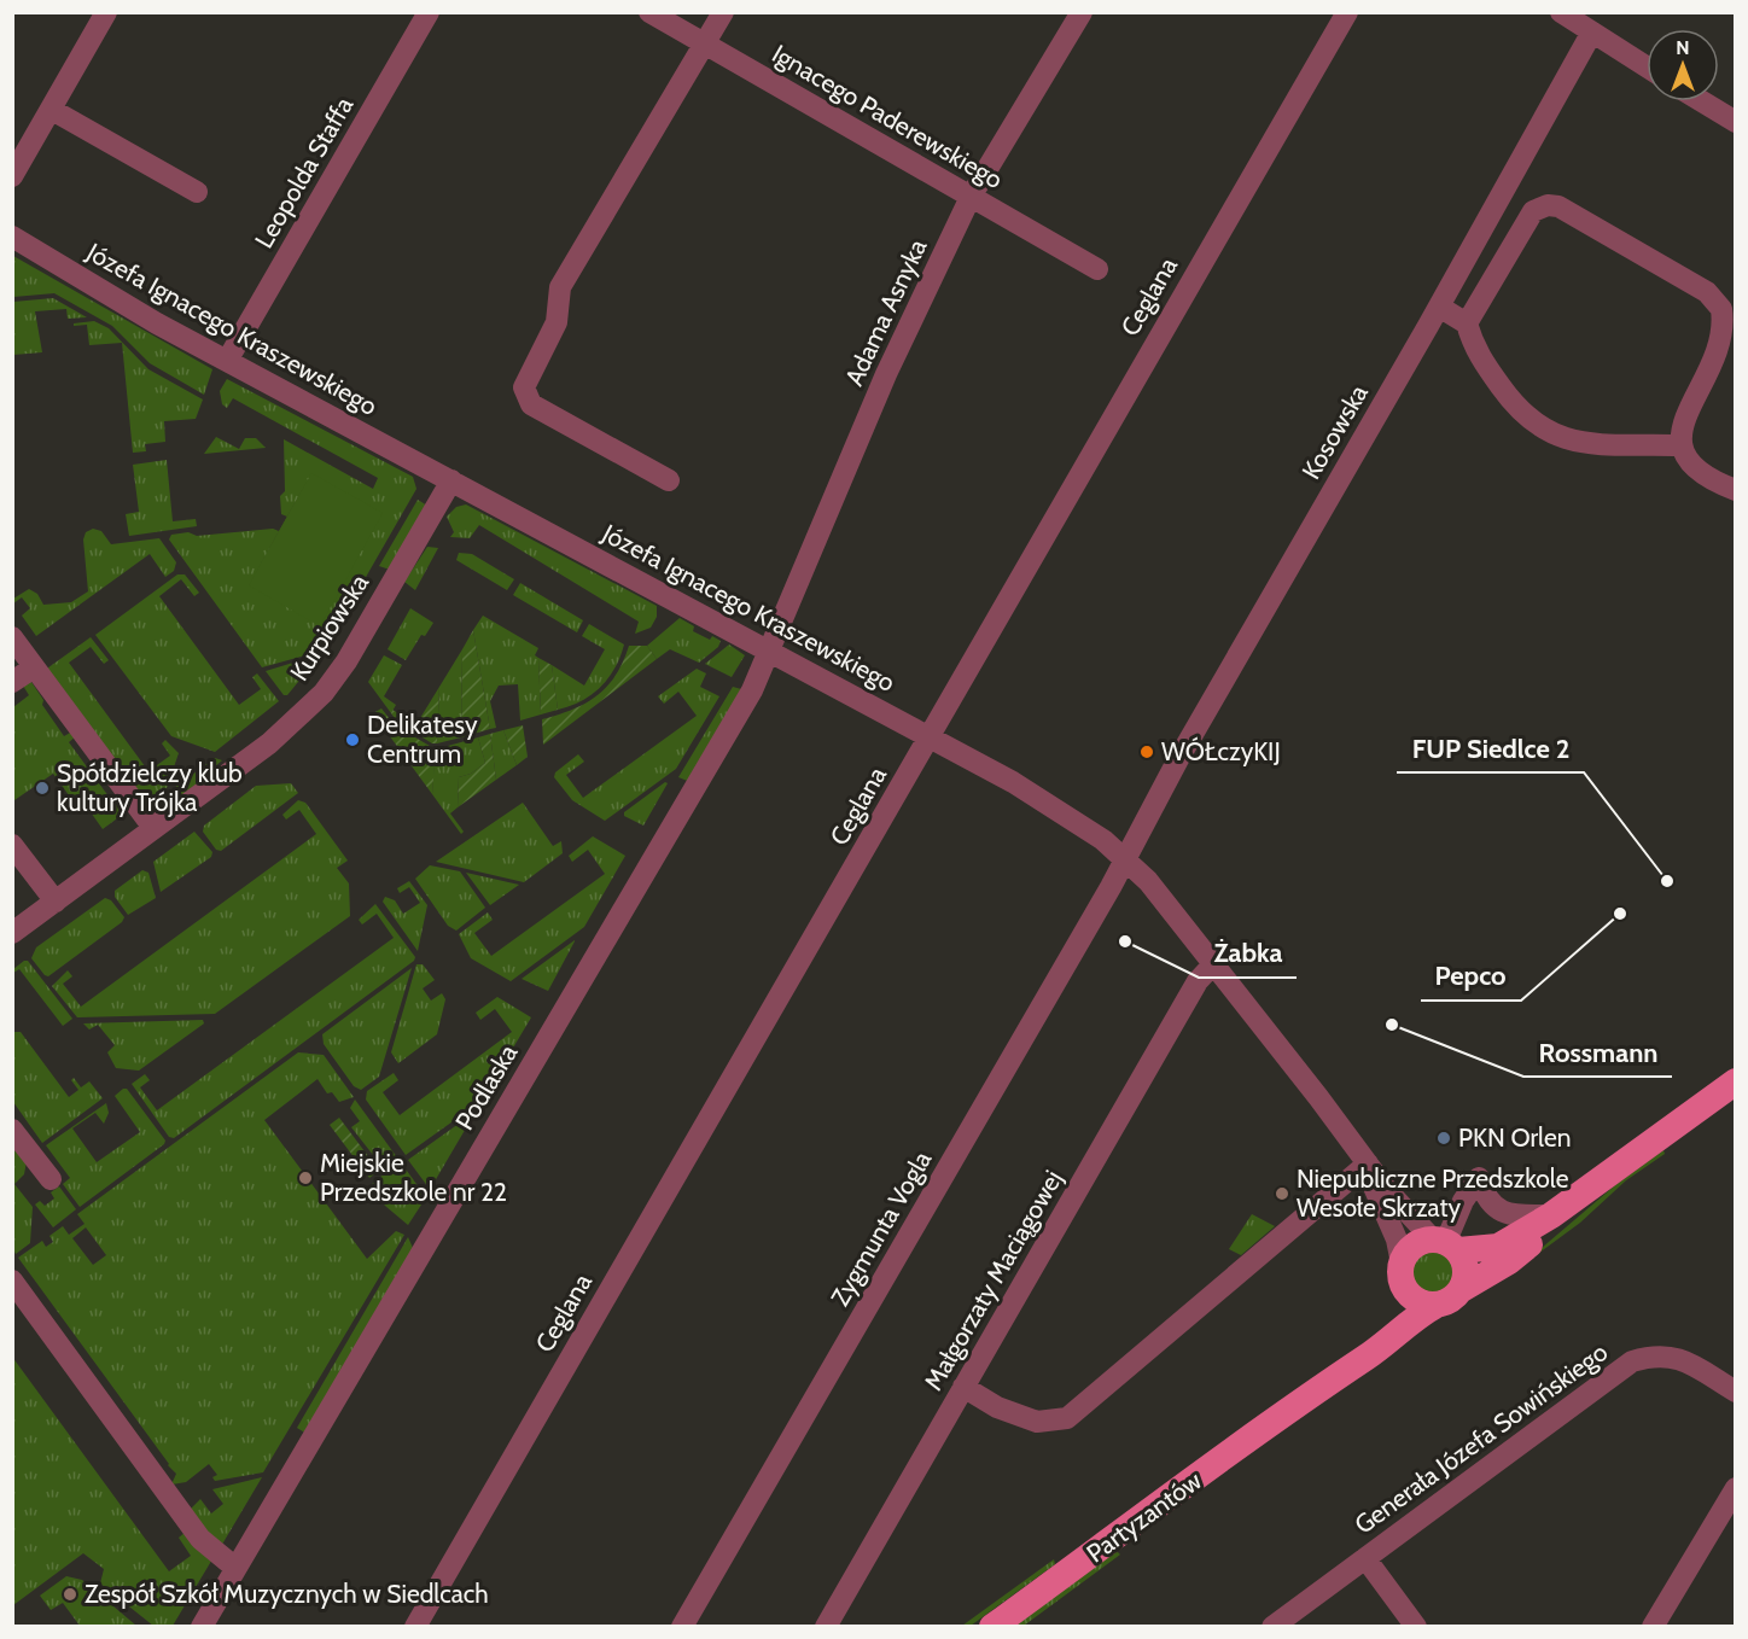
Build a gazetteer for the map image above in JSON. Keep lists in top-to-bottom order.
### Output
{
  "streets": {
    "main road": ["Partyzantów"],
    "street": [
      "Ignacego Paderewskiego",
      "Leopolda Staffa",
      "Ceglana",
      "Adama Asnyka",
      "Józefa Ignacego Kraszewskiego",
      "Kosowska",
      "Kurpiowska",
      "Podlaska",
      "Zygmunta Vogla",
      "Małgorzaty Maciągowej",
      "Generała Józefa Sowińskiego"
    ]
  },
  "crossings": [
    ["Ignacego Paderewskiego", "Adama Asnyka"],
    ["Leopolda Staffa", "Józefa Ignacego Kraszewskiego"],
    ["Ceglana", "Józefa Ignacego Kraszewskiego"],
    ["Adama Asnyka", "Józefa Ignacego Kraszewskiego"],
    ["Adama Asnyka", "Podlaska"],
    ["Józefa Ignacego Kraszewskiego", "Kosowska"],
    ["Józefa Ignacego Kraszewskiego", "Kurpiowska"],
    ["Józefa Ignacego Kraszewskiego", "Podlaska"],
    ["Józefa Ignacego Kraszewskiego", "Zygmunta Vogla"],
    ["Józefa Ignacego Kraszewskiego", "Małgorzaty Maciągowej"],
    ["Józefa Ignacego Kraszewskiego", "Partyzantów"],
    ["Kosowska", "Zygmunta Vogla"]
  ],
  "places": [
    "Delikatesy Centrum",
    "WÓŁczyKIJ",
    "Spółdzielczy klub kultury Trójka",
    "FUP Siedlce 2",
    "Pepco",
    "Żabka",
    "Rossmann",
    "PKN Orlen",
    "Miejskie Przedszkole nr 22",
    "Niepubliczne Przedszkole Wesołe Skrzaty",
    "Zespół Szkół Muzycznych w Siedlcach"
  ],
  "north": "top"
}
